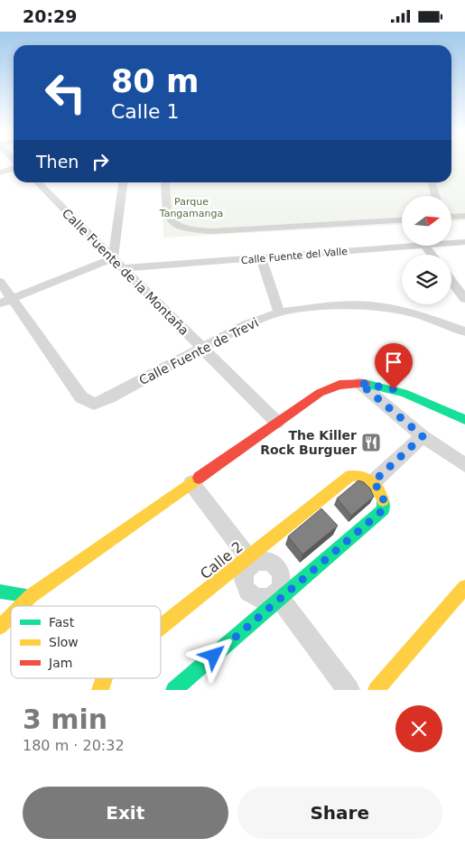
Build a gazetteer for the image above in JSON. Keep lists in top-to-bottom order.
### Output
{
  "streets": {
    "street": [
      "Calle Fuente del Valle",
      "Calle Fuente de la Montaña",
      "Calle Fuente de Trevi",
      "Calle 2"
    ]
  },
  "crossings": [
    ["Calle Fuente del Valle", "Calle Fuente de la Montaña"],
    ["Calle Fuente de la Montaña", "Calle Fuente de Trevi"]
  ],
  "parks": ["Parque Tangamanga"],
  "places": {
    "restaurant": ["The Killer Rock Burguer"]
  },
  "legend": ["Fast", "Slow", "Jam"],
  "north": "right",
  "page": {
    "status": "20:29",
    "turn": ["80 m", "Calle 1"],
    "then": "Then",
    "heading": ["3 min", "180 m · 20:32"],
    "buttons": ["Exit", "Share"]
  }
}
